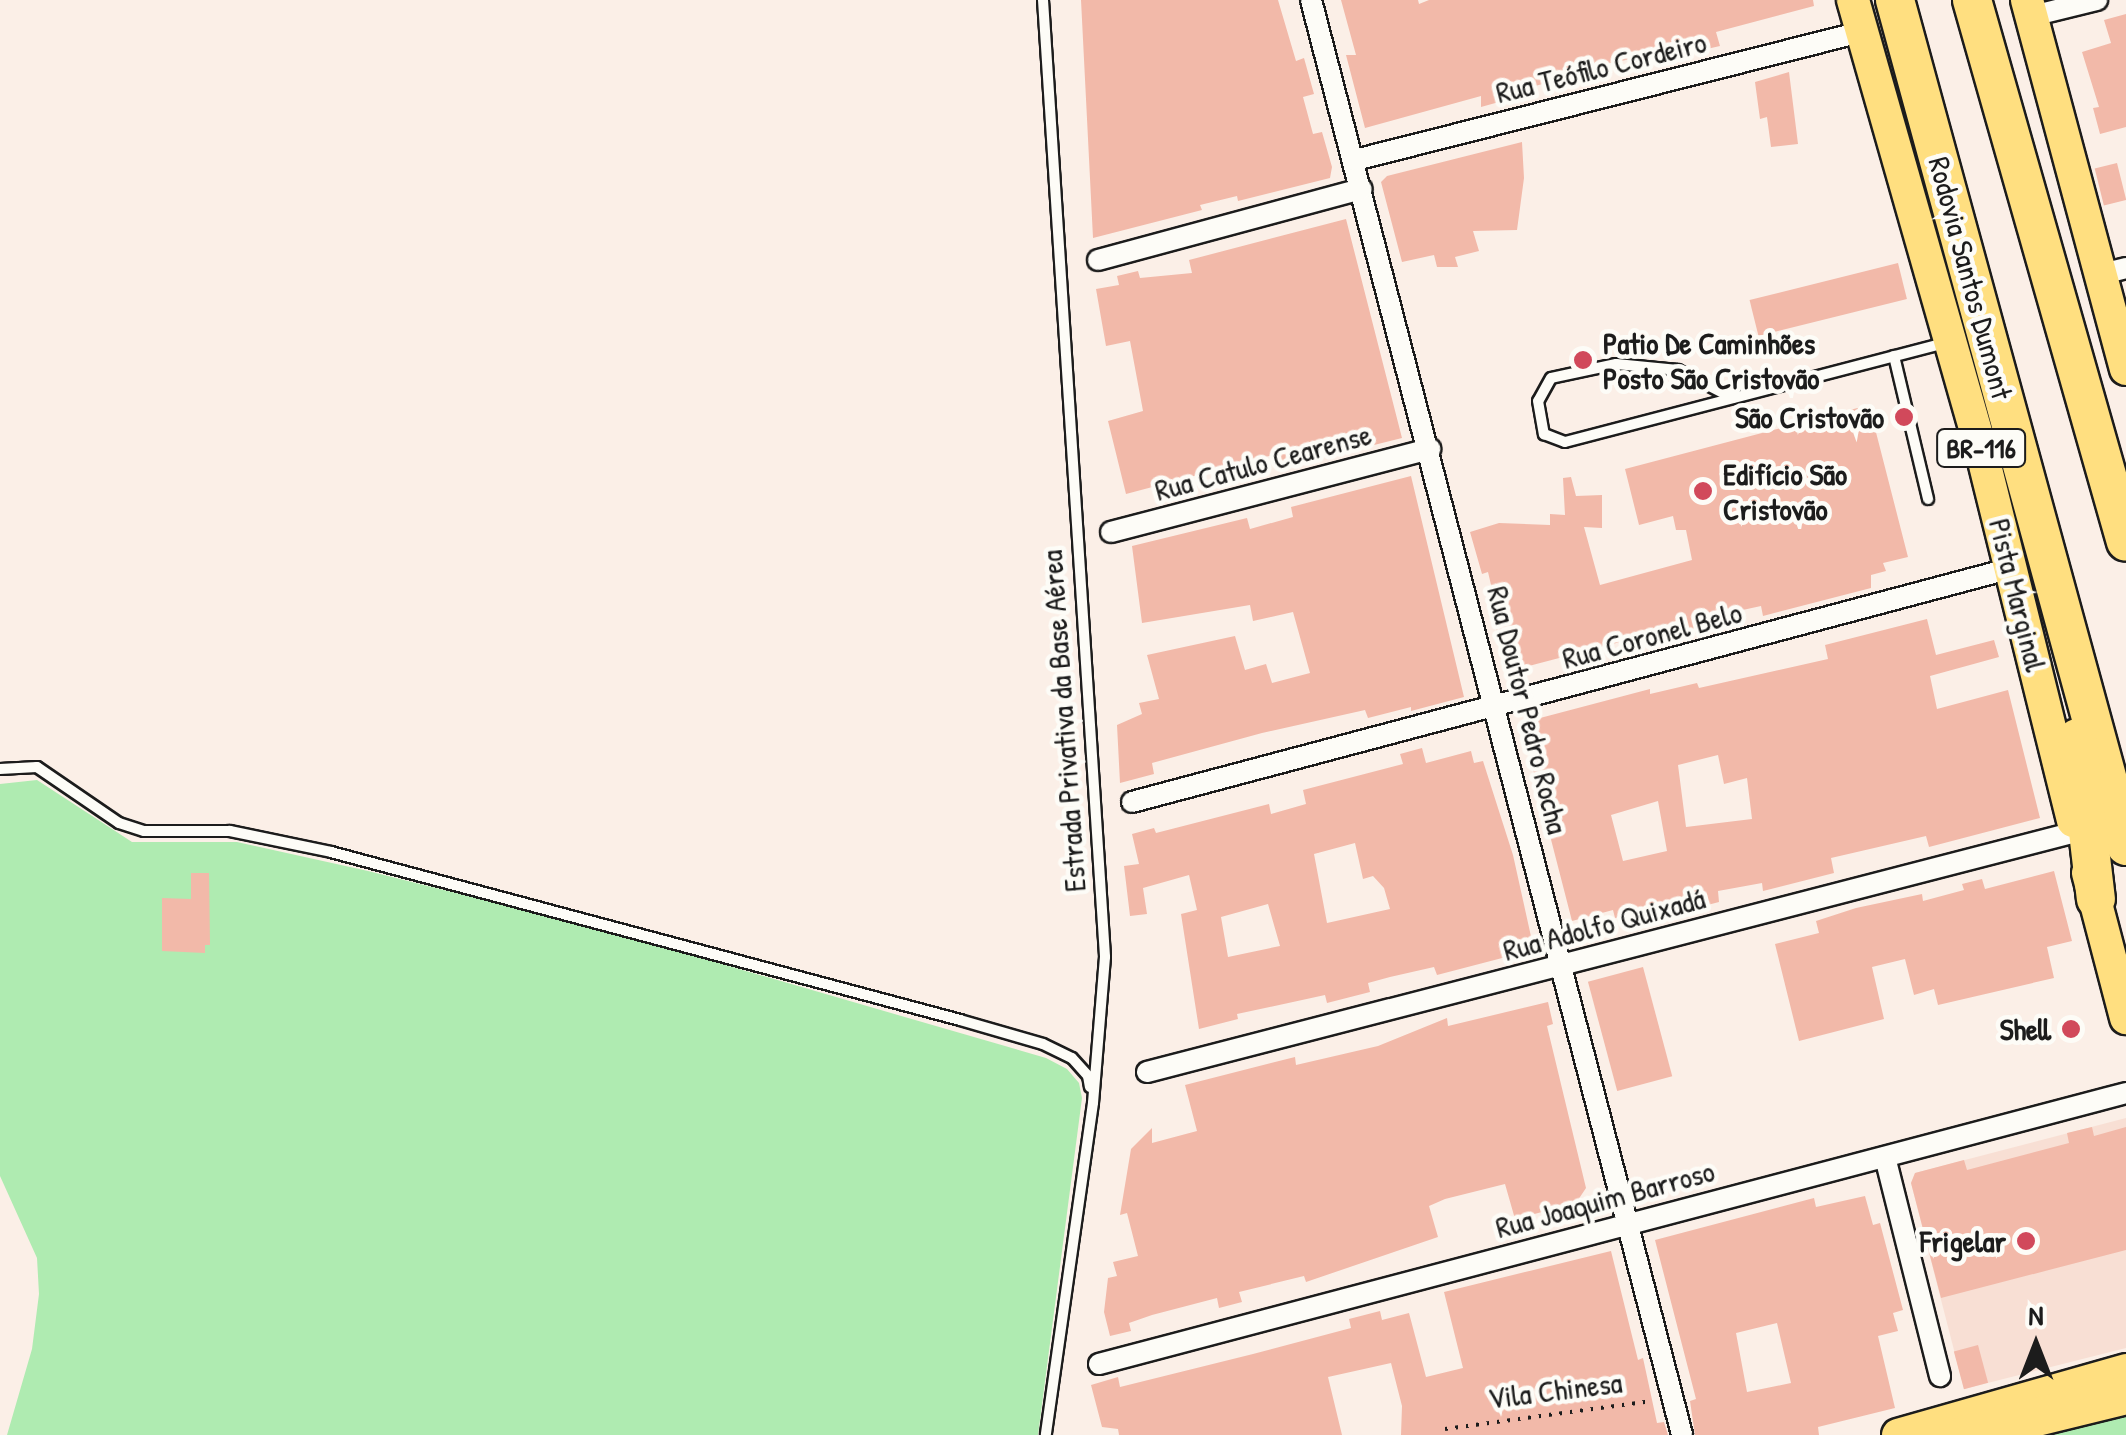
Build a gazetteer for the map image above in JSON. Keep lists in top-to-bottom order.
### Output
{
  "streets": {
    "highway": ["Rodovia Santos Dumont", "BR-116"],
    "main road": ["Pista Marginal"],
    "street": [
      "Rua Teófilo Cordeiro",
      "Rua Catulo Cearense",
      "Rua Coronel Belo",
      "Rua Doutor Pedro Rocha",
      "Rua Adolfo Quixadá",
      "Rua Joaquim Barroso"
    ],
    "lane": ["Estrada Privativa da Base Aérea"],
    "path": ["Vila Chinesa"]
  },
  "crossings": [
    ["Rua Teófilo Cordeiro", "Pista Marginal"],
    ["Rua Teófilo Cordeiro", "Rua Doutor Pedro Rocha"],
    ["Rua Catulo Cearense", "Rua Doutor Pedro Rocha"],
    ["Pista Marginal", "Rua Coronel Belo"],
    ["Pista Marginal", "Rua Adolfo Quixadá"],
    ["Rua Coronel Belo", "Rua Doutor Pedro Rocha"],
    ["Rua Doutor Pedro Rocha", "Rua Adolfo Quixadá"],
    ["Rua Doutor Pedro Rocha", "Rua Joaquim Barroso"],
    ["Rua Doutor Pedro Rocha", "Vila Chinesa"]
  ],
  "places": [
    "Patio De Caminhões Posto São Cristovão",
    "São Cristovão",
    "Edifício São Cristovão",
    "Shell",
    "Frigelar"
  ],
  "north": "top"
}
